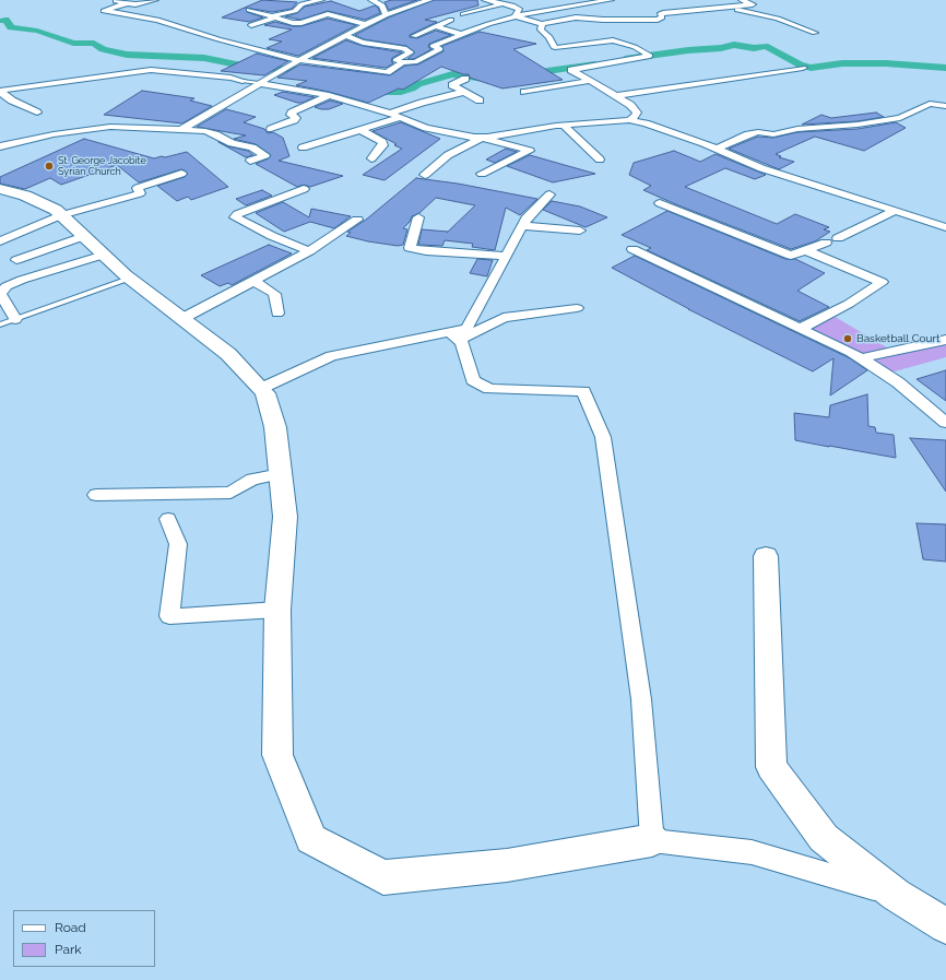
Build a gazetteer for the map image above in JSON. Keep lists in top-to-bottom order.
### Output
{
  "places": ["St. George Jacobite Syrian Church", "Basketball Court"],
  "legend": ["Road", "Park"]
}
